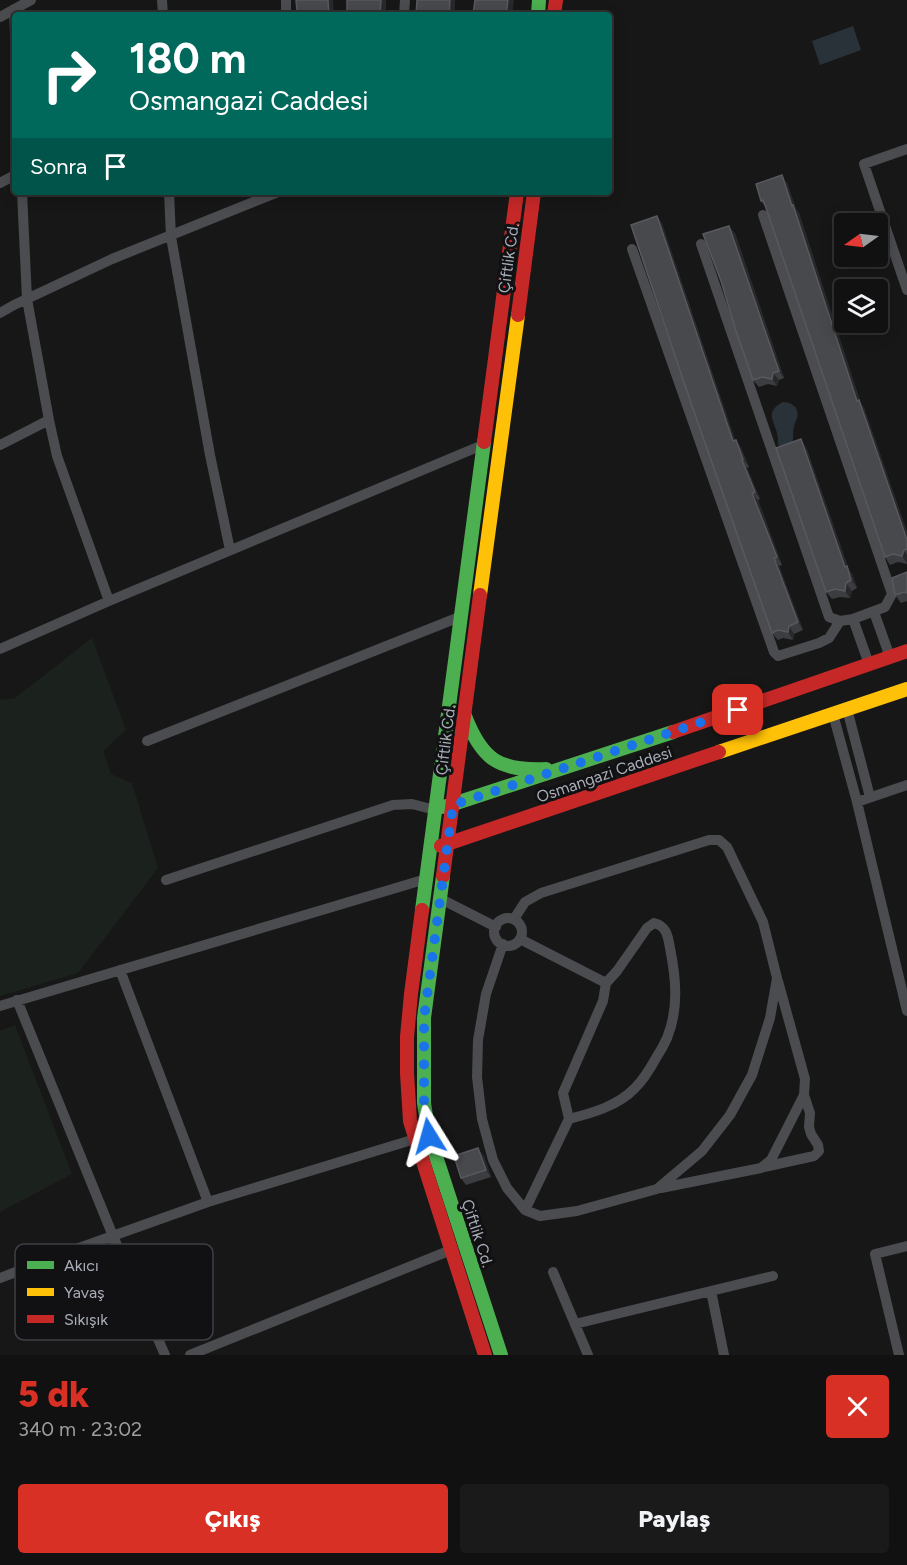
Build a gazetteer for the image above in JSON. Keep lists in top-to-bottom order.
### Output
{
  "streets": {
    "street": ["Çiftlik Cd.", "Osmangazi Caddesi"]
  },
  "crossings": [
    ["Çiftlik Cd.", "Osmangazi Caddesi"]
  ],
  "legend": ["Akıcı", "Yavaş", "Sıkışık"],
  "north": "left",
  "page": {
    "turn": ["180 m", "Osmangazi Caddesi"],
    "then": "Sonra",
    "heading": ["5 dk", "340 m · 23:02"],
    "buttons": ["Çıkış", "Paylaş"]
  }
}
